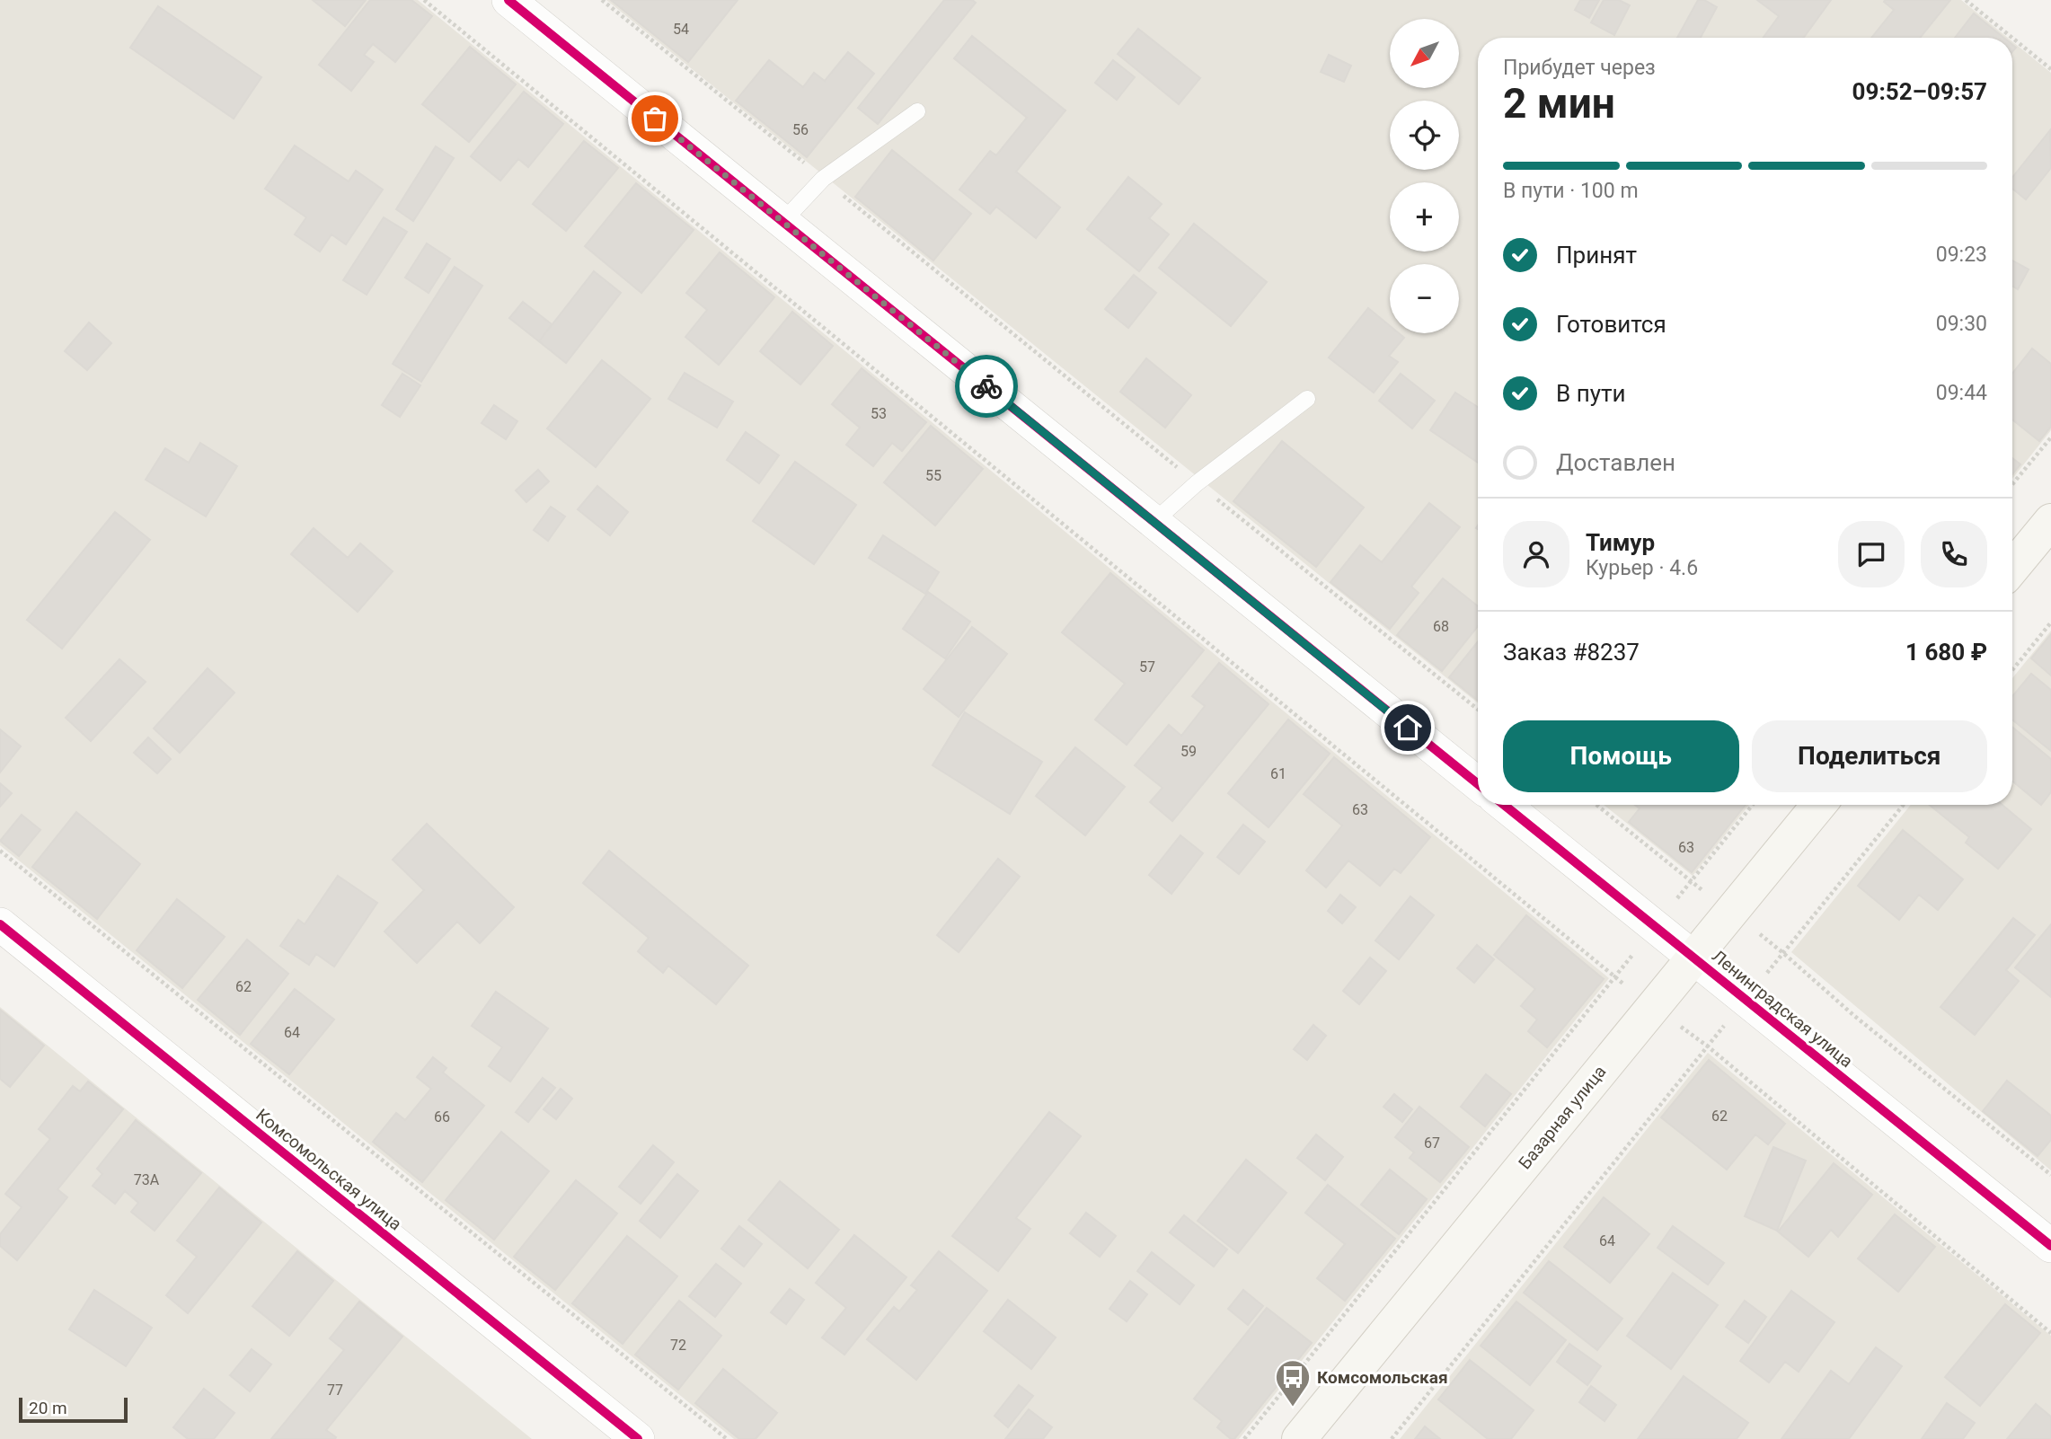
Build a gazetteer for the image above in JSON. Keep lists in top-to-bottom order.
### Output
{
  "streets": {
    "main road": ["Базарная улица"],
    "street": ["Ленинградская улица", "Комсомольская улица"]
  },
  "crossings": [
    ["Ленинградская улица", "Базарная улица"]
  ],
  "places": {
    "bus stop": ["Комсомольская"]
  },
  "house_numbers": [
    "54",
    "56",
    "53",
    "55",
    "68",
    "57",
    "59",
    "61",
    "63",
    "63",
    "62",
    "64",
    "62",
    "66",
    "67",
    "73А",
    "64",
    "72",
    "77"
  ],
  "scale_bar": "20 m",
  "north": "bottom left",
  "page": {
    "map_buttons": ["+", "−"],
    "heading": ["2 мин", "Прибудет через", "09:52–09:57"],
    "panel": [
      "Тимур",
      "Курьер · 4.6",
      "Заказ #8237",
      "1 680 ₽"
    ],
    "bar": "В пути · 100 m",
    "list": [
      ["Принят", "09:23"],
      ["Готовится", "09:30"],
      ["В пути", "09:44"],
      "Доставлен"
    ],
    "buttons": ["Помощь", "Поделиться"],
    "scale": "20 m"
  }
}
